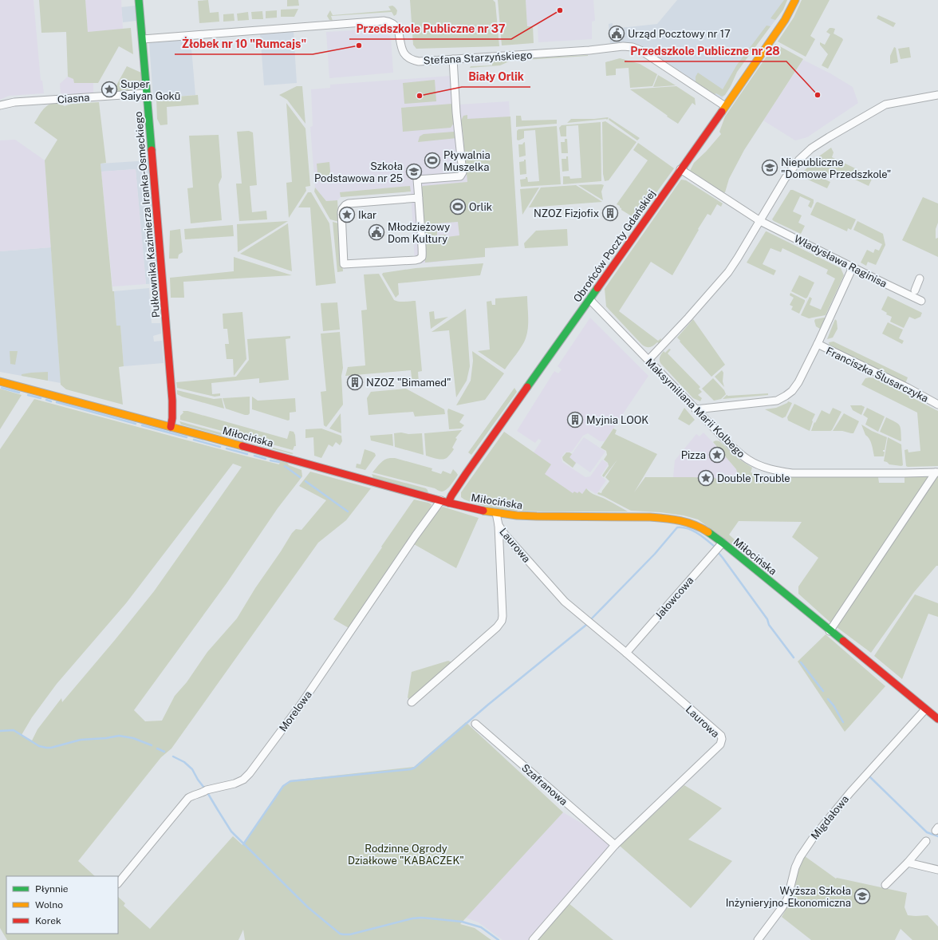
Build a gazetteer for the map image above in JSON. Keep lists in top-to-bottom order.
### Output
{
  "streets": {
    "street": [
      "Stefana Starzyńskiego",
      "Ciasna",
      "Pułkownika Kazimierza Iranka-Osmeckiego",
      "Obrońców Poczty Gdańskiej",
      "Władysława Raginisa",
      "Franciszka Ślusarczyka",
      "Maksymiliana Marii Kolbego",
      "Miłocińska",
      "Laurowa",
      "Jałowcowa",
      "Morelowa",
      "Szafranowa",
      "Migdałowa"
    ]
  },
  "crossings": [
    ["Stefana Starzyńskiego", "Pułkownika Kazimierza Iranka-Osmeckiego"],
    ["Stefana Starzyńskiego", "Obrońców Poczty Gdańskiej"],
    ["Ciasna", "Pułkownika Kazimierza Iranka-Osmeckiego"],
    ["Pułkownika Kazimierza Iranka-Osmeckiego", "Miłocińska"],
    ["Obrońców Poczty Gdańskiej", "Władysława Raginisa"],
    ["Obrońców Poczty Gdańskiej", "Maksymiliana Marii Kolbego"],
    ["Obrońców Poczty Gdańskiej", "Miłocińska"],
    ["Władysława Raginisa", "Franciszka Ślusarczyka"],
    ["Franciszka Ślusarczyka", "Maksymiliana Marii Kolbego"],
    ["Miłocińska", "Laurowa"],
    ["Miłocińska", "Jałowcowa"],
    ["Miłocińska", "Morelowa"],
    ["Miłocińska", "Migdałowa"],
    ["Laurowa", "Jałowcowa"],
    ["Laurowa", "Szafranowa"]
  ],
  "parks": ["Rodzinne Ogrody Działkowe \"KABACZEK\""],
  "places": {
    "other": [
      "Przedszkole Publiczne nr 37",
      "Żłobek nr 10 \"Rumcajs\"",
      "Przedszkole Publiczne nr 28",
      "Biały Orlik"
    ],
    "public building": ["Urząd Pocztowy nr 17", "Młodzieżowy Dom Kultury"],
    "place": [
      "Super Saiyan Gokū",
      "Ikar",
      "Pizza",
      "Double Trouble"
    ],
    "sports": ["Pływalnia Muszelka", "Orlik"],
    "school or university": ["Niepubliczne \"Domowe Przedszkole\"", "Szkoła Podstawowa nr 25", "Wyższa Szkoła Inżynieryjno-Ekonomiczna"],
    "building": ["NZOZ Fizjofix", "NZOZ \"Bimamed\"", "Myjnia LOOK"]
  },
  "legend": ["Płynnie", "Wolno", "Korek"]
}
